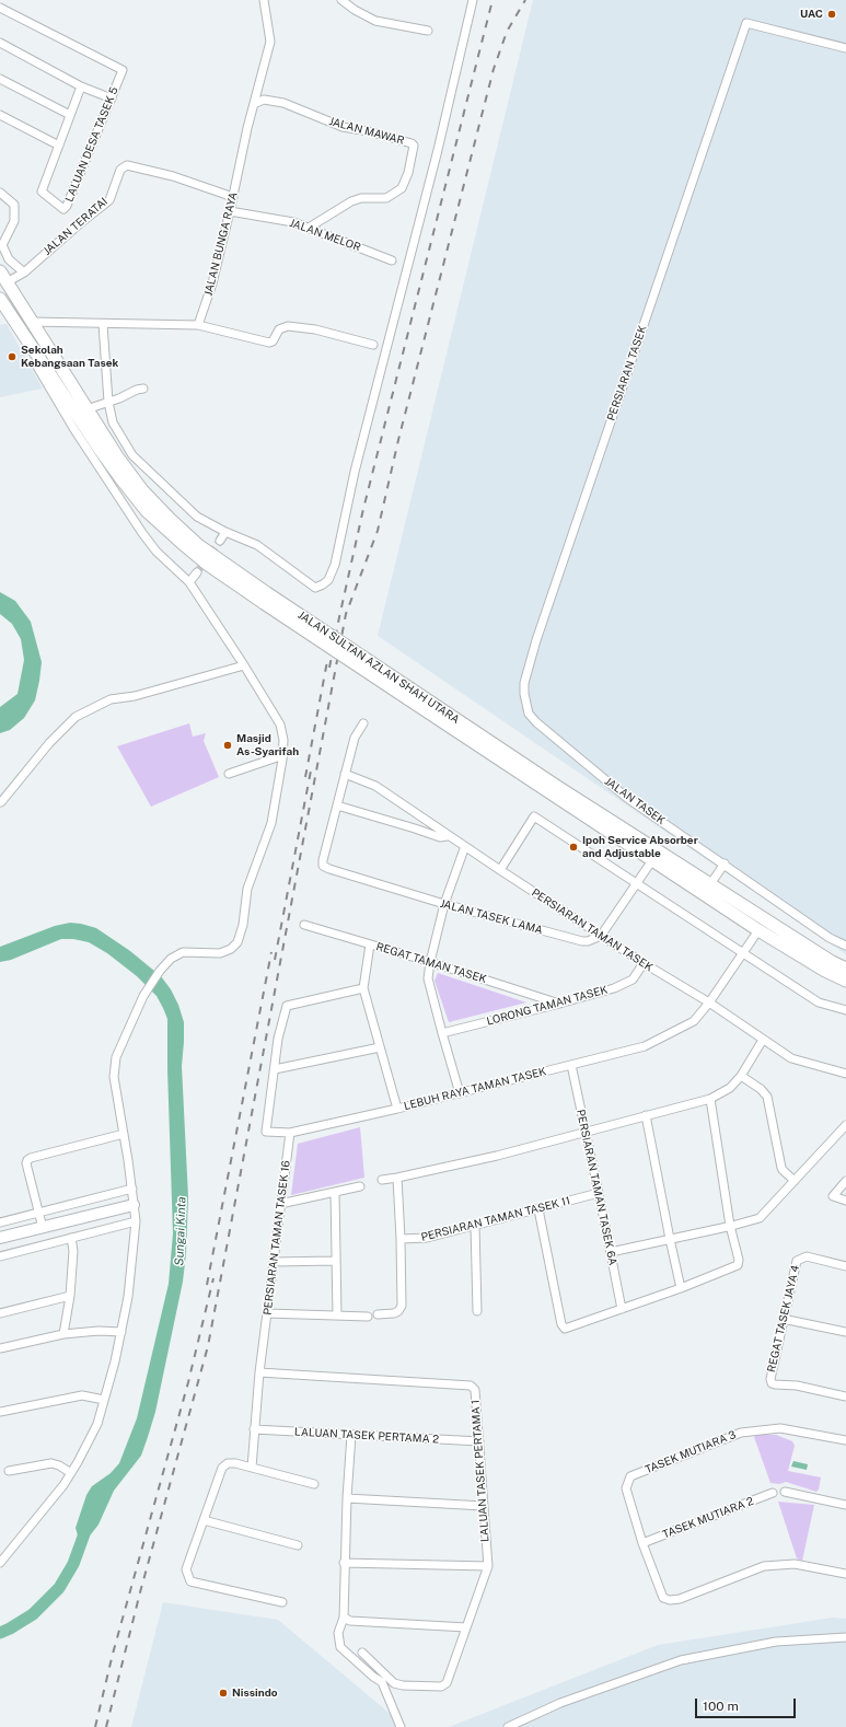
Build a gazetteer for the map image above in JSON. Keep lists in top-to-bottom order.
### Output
{
  "streets": {
    "main road": ["JALAN SULTAN AZLAN SHAH UTARA"],
    "street": [
      "JALAN MAWAR",
      "LALUAN DESA TASEK 5",
      "JALAN TERATAI",
      "JALAN MELOR",
      "JALAN BUNGA RAYA",
      "PERSIARAN TASEK",
      "JALAN TASEK",
      "JALAN TASEK LAMA",
      "PERSIARAN TAMAN TASEK",
      "REGAT TAMAN TASEK",
      "LORONG TAMAN TASEK",
      "LEBUH RAYA TAMAN TASEK",
      "PERSIARAN TAMAN TASEK 6A",
      "PERSIARAN TAMAN TASEK 11",
      "PERSIARAN TAMAN TASEK 16",
      "REGAT TASEK JAYA 4",
      "LALUAN TASEK PERTAMA 2",
      "TASEK MUTIARA 3",
      "LALUAN TASEK PERTAMA 1",
      "TASEK MUTIARA 2"
    ]
  },
  "crossings": [
    ["JALAN MAWAR", "JALAN MELOR"],
    ["JALAN MAWAR", "JALAN BUNGA RAYA"],
    ["JALAN TERATAI", "JALAN BUNGA RAYA"],
    ["JALAN TERATAI", "JALAN SULTAN AZLAN SHAH UTARA"],
    ["JALAN MELOR", "JALAN BUNGA RAYA"],
    ["PERSIARAN TASEK", "JALAN TASEK"],
    ["JALAN SULTAN AZLAN SHAH UTARA", "LEBUH RAYA TAMAN TASEK"],
    ["JALAN TASEK LAMA", "PERSIARAN TAMAN TASEK"],
    ["PERSIARAN TAMAN TASEK", "LORONG TAMAN TASEK"],
    ["PERSIARAN TAMAN TASEK", "LEBUH RAYA TAMAN TASEK"],
    ["REGAT TAMAN TASEK", "LORONG TAMAN TASEK"],
    ["LEBUH RAYA TAMAN TASEK", "PERSIARAN TAMAN TASEK 6A"],
    ["LEBUH RAYA TAMAN TASEK", "PERSIARAN TAMAN TASEK 16"],
    ["PERSIARAN TAMAN TASEK 6A", "PERSIARAN TAMAN TASEK 11"],
    ["PERSIARAN TAMAN TASEK 16", "LALUAN TASEK PERTAMA 2"],
    ["PERSIARAN TAMAN TASEK 16", "LALUAN TASEK PERTAMA 1"],
    ["LALUAN TASEK PERTAMA 2", "LALUAN TASEK PERTAMA 1"],
    ["TASEK MUTIARA 3", "TASEK MUTIARA 2"]
  ],
  "water": ["Sungai Kinta"],
  "places": [
    "UAC",
    "Sekolah Kebangsaan Tasek",
    "Masjid As-Syarifah",
    "Ipoh Service Absorber and Adjustable",
    "Nissindo"
  ],
  "scale_bar": "100 m"
}
